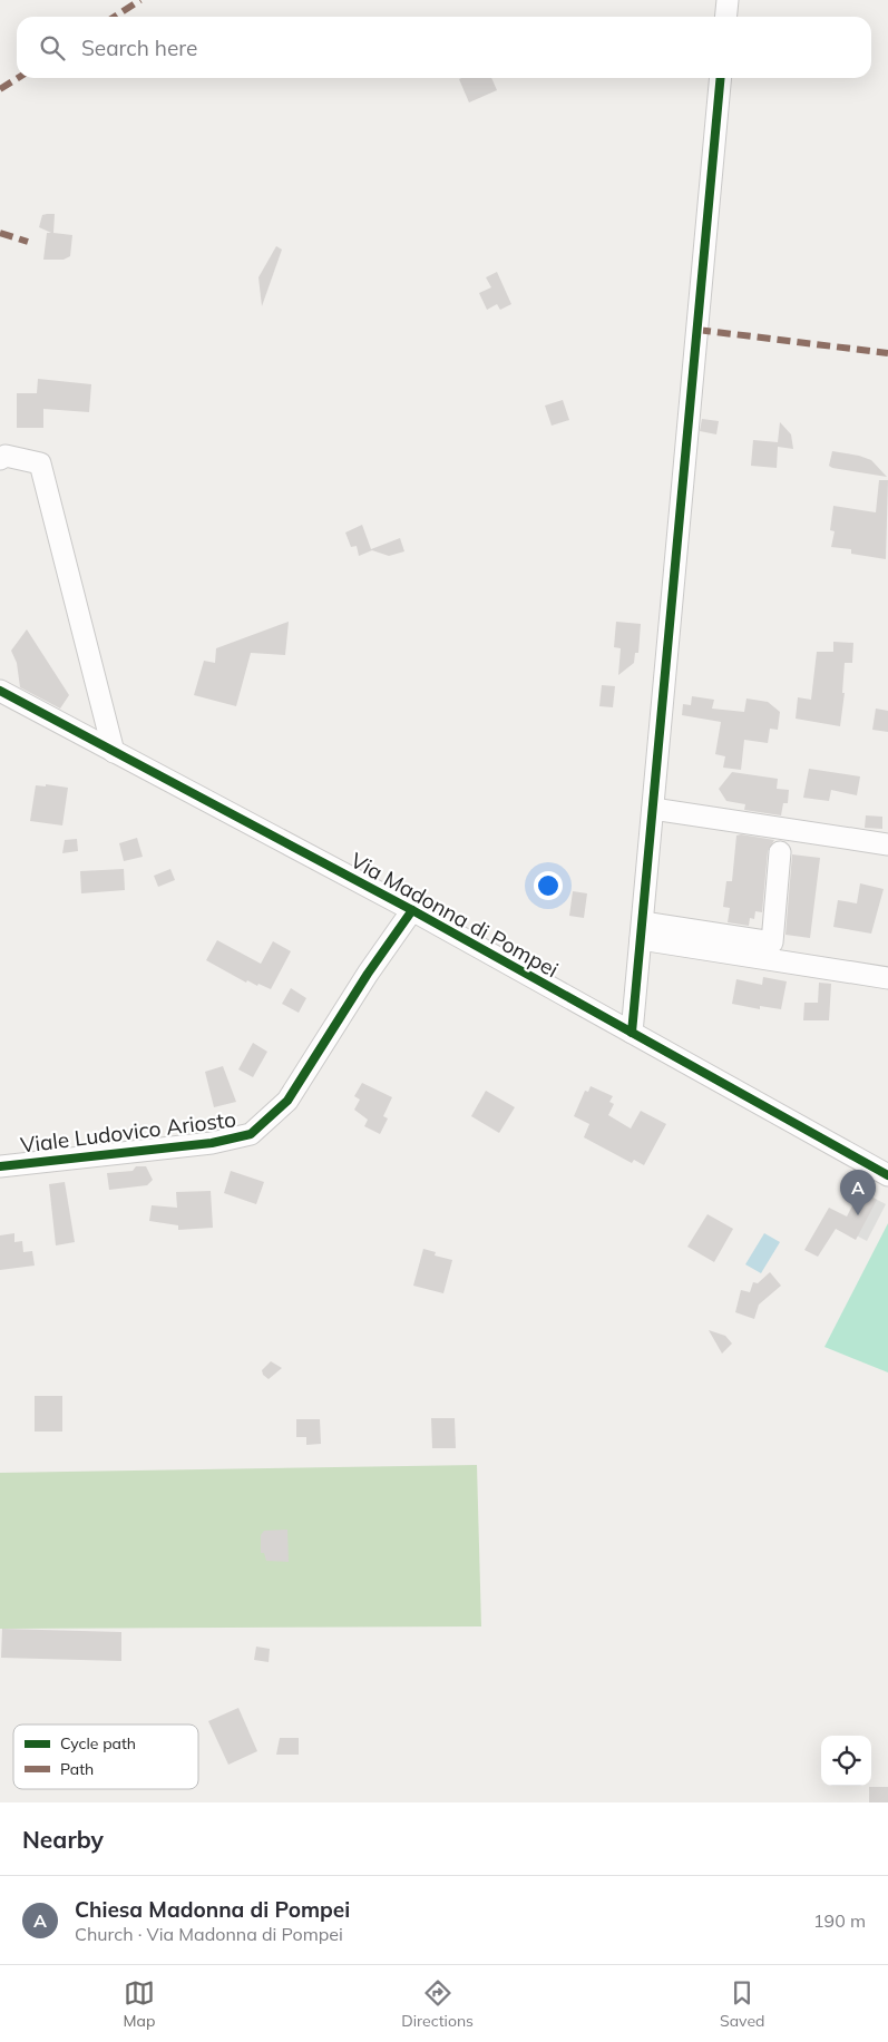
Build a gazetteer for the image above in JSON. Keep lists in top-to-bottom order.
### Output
{
  "streets": {
    "street": ["Via Madonna di Pompei", "Viale Ludovico Ariosto"]
  },
  "crossings": [
    ["Via Madonna di Pompei", "Viale Ludovico Ariosto"]
  ],
  "legend": ["Cycle path", "Path"],
  "page": {
    "search": "Search here",
    "pins": "A",
    "heading": "Nearby",
    "list": [
      {
        "mark": "A",
        "name": "Chiesa Madonna di Pompei",
        "note": "Church · Via Madonna di Pompei",
        "value": "190 m"
      }
    ],
    "nav": ["Map", "Directions", "Saved"]
  }
}
